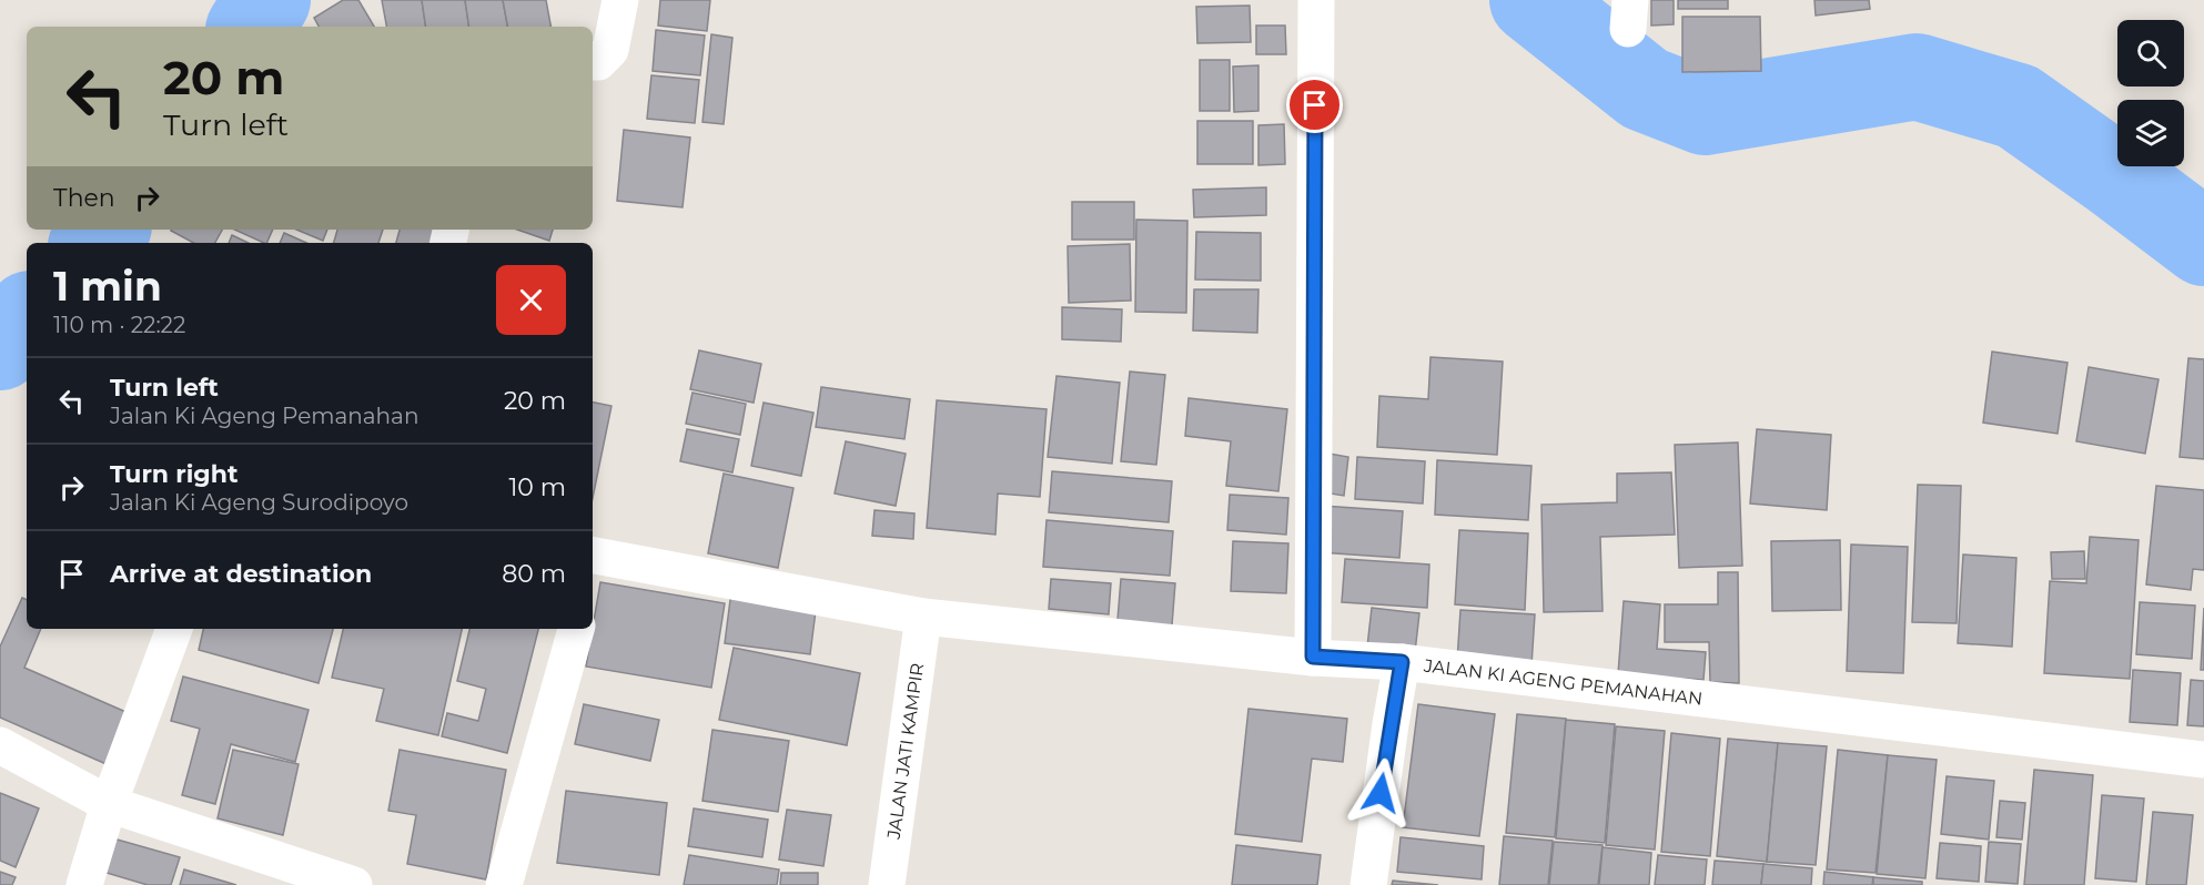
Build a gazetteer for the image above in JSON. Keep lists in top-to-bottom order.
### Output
{
  "streets": {
    "street": ["JALAN KI AGENG PEMANAHAN", "JALAN JATI KAMPIR"]
  },
  "crossings": [
    ["JALAN KI AGENG PEMANAHAN", "JALAN JATI KAMPIR"]
  ],
  "page": {
    "turn": ["20 m", "Turn left"],
    "then": "Then",
    "heading": ["1 min", "110 m · 22:22"],
    "list": [
      {
        "name": "Turn left",
        "note": "Jalan Ki Ageng Pemanahan",
        "value": "20 m"
      },
      {
        "name": "Turn right",
        "note": "Jalan Ki Ageng Surodipoyo",
        "value": "10 m"
      },
      {
        "name": "Arrive at destination",
        "value": "80 m"
      }
    ]
  }
}
